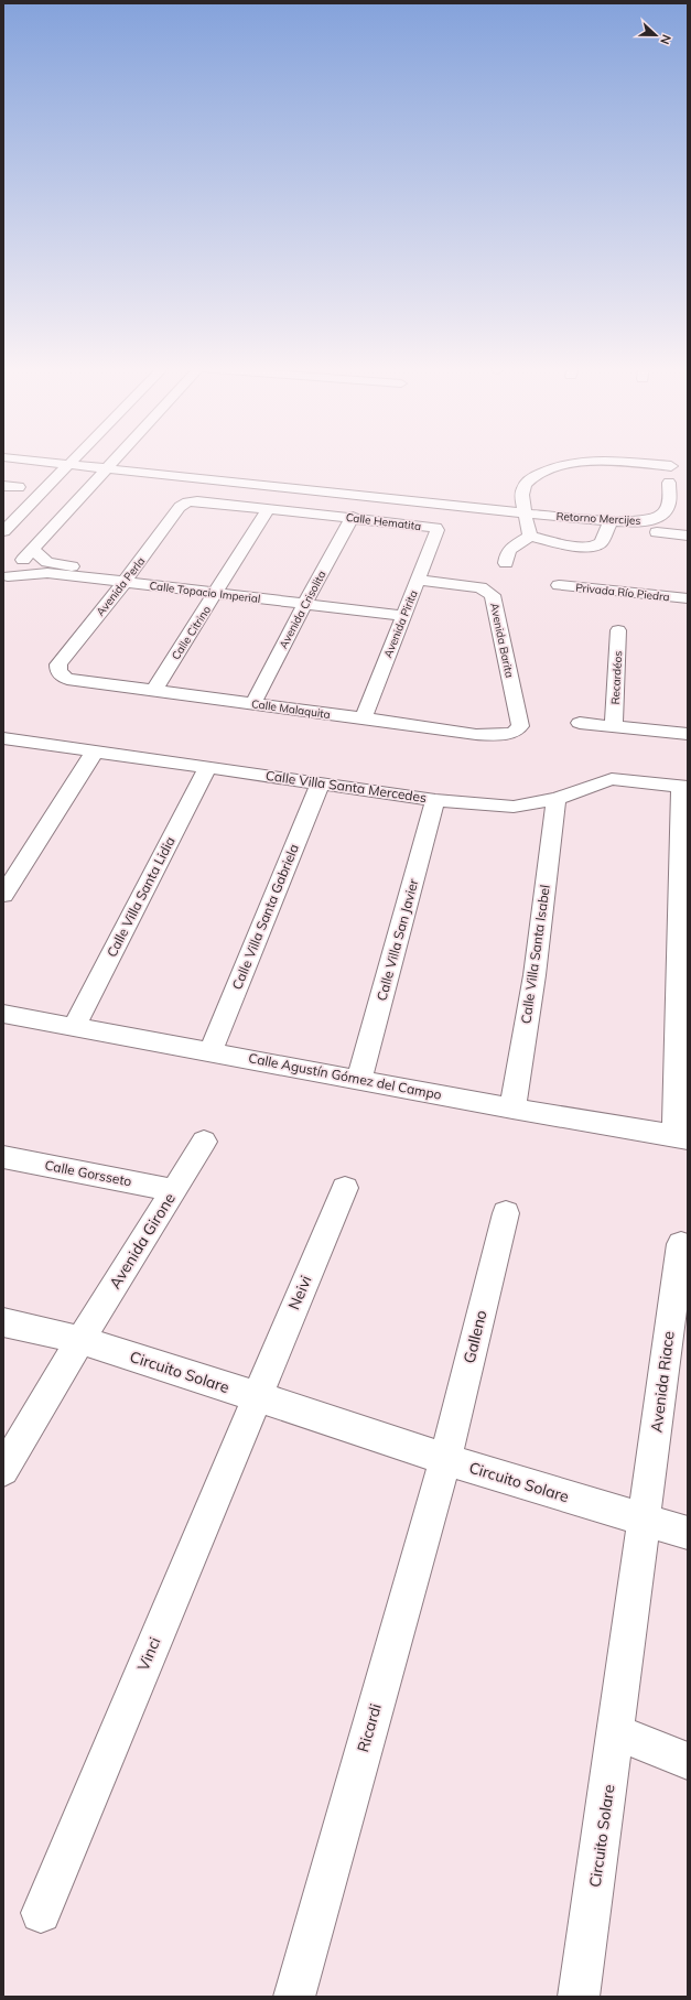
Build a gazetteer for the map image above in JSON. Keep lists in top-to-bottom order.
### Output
{
  "streets": {
    "street": [
      "Retorno Mercijes",
      "Calle Hematita",
      "Avenida Perla",
      "Calle Topacio Imperial",
      "Privada Río Piedra",
      "Avenida Crisolita",
      "Avenida Pirita",
      "Calle Citrino",
      "Avenida Barita",
      "Recardéos",
      "Calle Malaquita",
      "Calle Villa Santa Mercedes",
      "Calle Villa Santa Lidia",
      "Calle Villa Santa Gabriela",
      "Calle Villa San Javier",
      "Calle Villa Santa Isabel",
      "Calle Agustín Gómez del Campo",
      "Calle Gorsseto",
      "Avenida Girone",
      "Neivi",
      "Galleno",
      "Circuito Solare",
      "Avenida Riace",
      "Vinci",
      "Ricardi"
    ]
  },
  "crossings": [
    ["Calle Hematita", "Avenida Perla"],
    ["Calle Hematita", "Avenida Crisolita"],
    ["Calle Hematita", "Avenida Pirita"],
    ["Calle Hematita", "Calle Citrino"],
    ["Avenida Perla", "Calle Topacio Imperial"],
    ["Avenida Perla", "Calle Malaquita"],
    ["Calle Topacio Imperial", "Avenida Crisolita"],
    ["Calle Topacio Imperial", "Avenida Pirita"],
    ["Calle Topacio Imperial", "Calle Citrino"],
    ["Avenida Crisolita", "Calle Malaquita"],
    ["Avenida Pirita", "Avenida Barita"],
    ["Avenida Pirita", "Calle Malaquita"],
    ["Calle Citrino", "Calle Malaquita"],
    ["Avenida Barita", "Calle Malaquita"],
    ["Calle Villa Santa Mercedes", "Calle Villa Santa Lidia"],
    ["Calle Villa Santa Mercedes", "Calle Villa Santa Gabriela"],
    ["Calle Villa Santa Mercedes", "Calle Villa San Javier"],
    ["Calle Villa Santa Mercedes", "Calle Villa Santa Isabel"],
    ["Calle Villa Santa Lidia", "Calle Agustín Gómez del Campo"],
    ["Calle Villa Santa Gabriela", "Calle Agustín Gómez del Campo"],
    ["Calle Villa San Javier", "Calle Agustín Gómez del Campo"],
    ["Calle Villa Santa Isabel", "Calle Agustín Gómez del Campo"],
    ["Calle Gorsseto", "Avenida Girone"],
    ["Avenida Girone", "Circuito Solare"],
    ["Neivi", "Circuito Solare"],
    ["Neivi", "Vinci"],
    ["Galleno", "Circuito Solare"],
    ["Galleno", "Ricardi"],
    ["Circuito Solare", "Avenida Riace"],
    ["Circuito Solare", "Vinci"],
    ["Circuito Solare", "Ricardi"]
  ],
  "north": "right"
}
